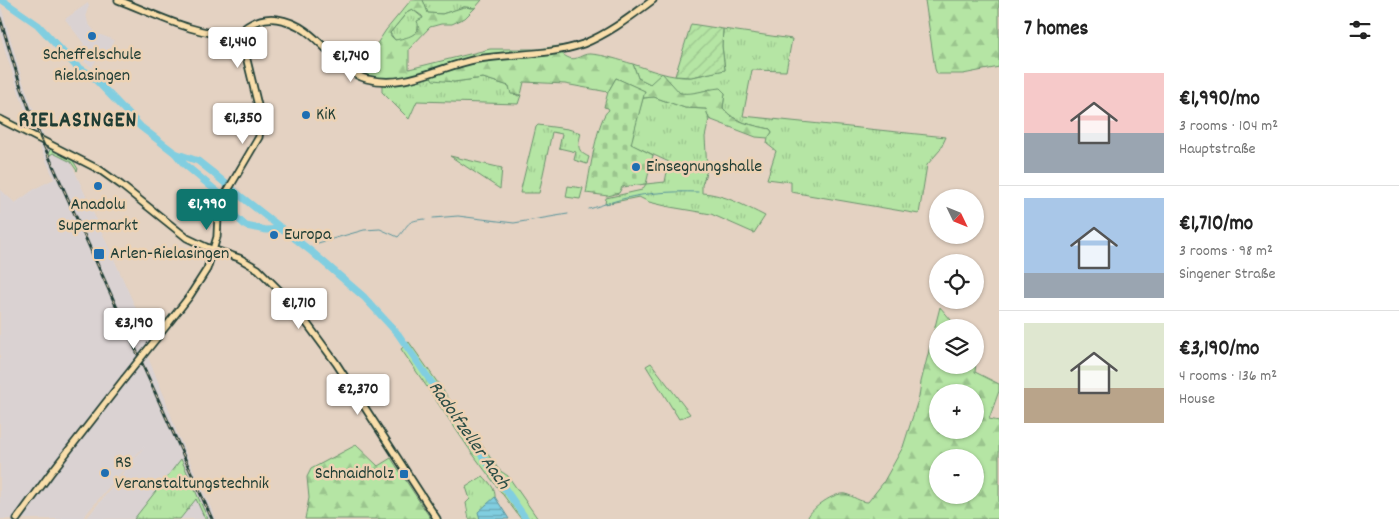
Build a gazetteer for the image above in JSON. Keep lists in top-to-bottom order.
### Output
{
  "districts": ["RIELASINGEN"],
  "water": ["Radolfzeller Aach"],
  "places": {
    "other": [
      "Scheffelschule Rielasingen",
      "KiK",
      "Einsegnungshalle",
      "Anadolu Supermarkt",
      "Europa",
      "RS Veranstaltungstechnik"
    ],
    "transit": ["Arlen-Rielasingen", "Schnaidholz"]
  },
  "north": "bottom right",
  "page": {
    "heading": "7 homes",
    "price": [
      "€1,440",
      "€1,740",
      "€1,350",
      "€1,990",
      "€1,710",
      "€3,190",
      "€2,370"
    ],
    "list": [
      {
        "name": "€1,990/mo",
        "note": "3 rooms · 104 m² · Hauptstraße"
      },
      {
        "name": "€1,710/mo",
        "note": "3 rooms · 98 m² · Singener Straße"
      },
      {
        "name": "€3,190/mo",
        "note": "4 rooms · 136 m² · House"
      }
    ],
    "map_buttons": ["+", "−"]
  }
}
